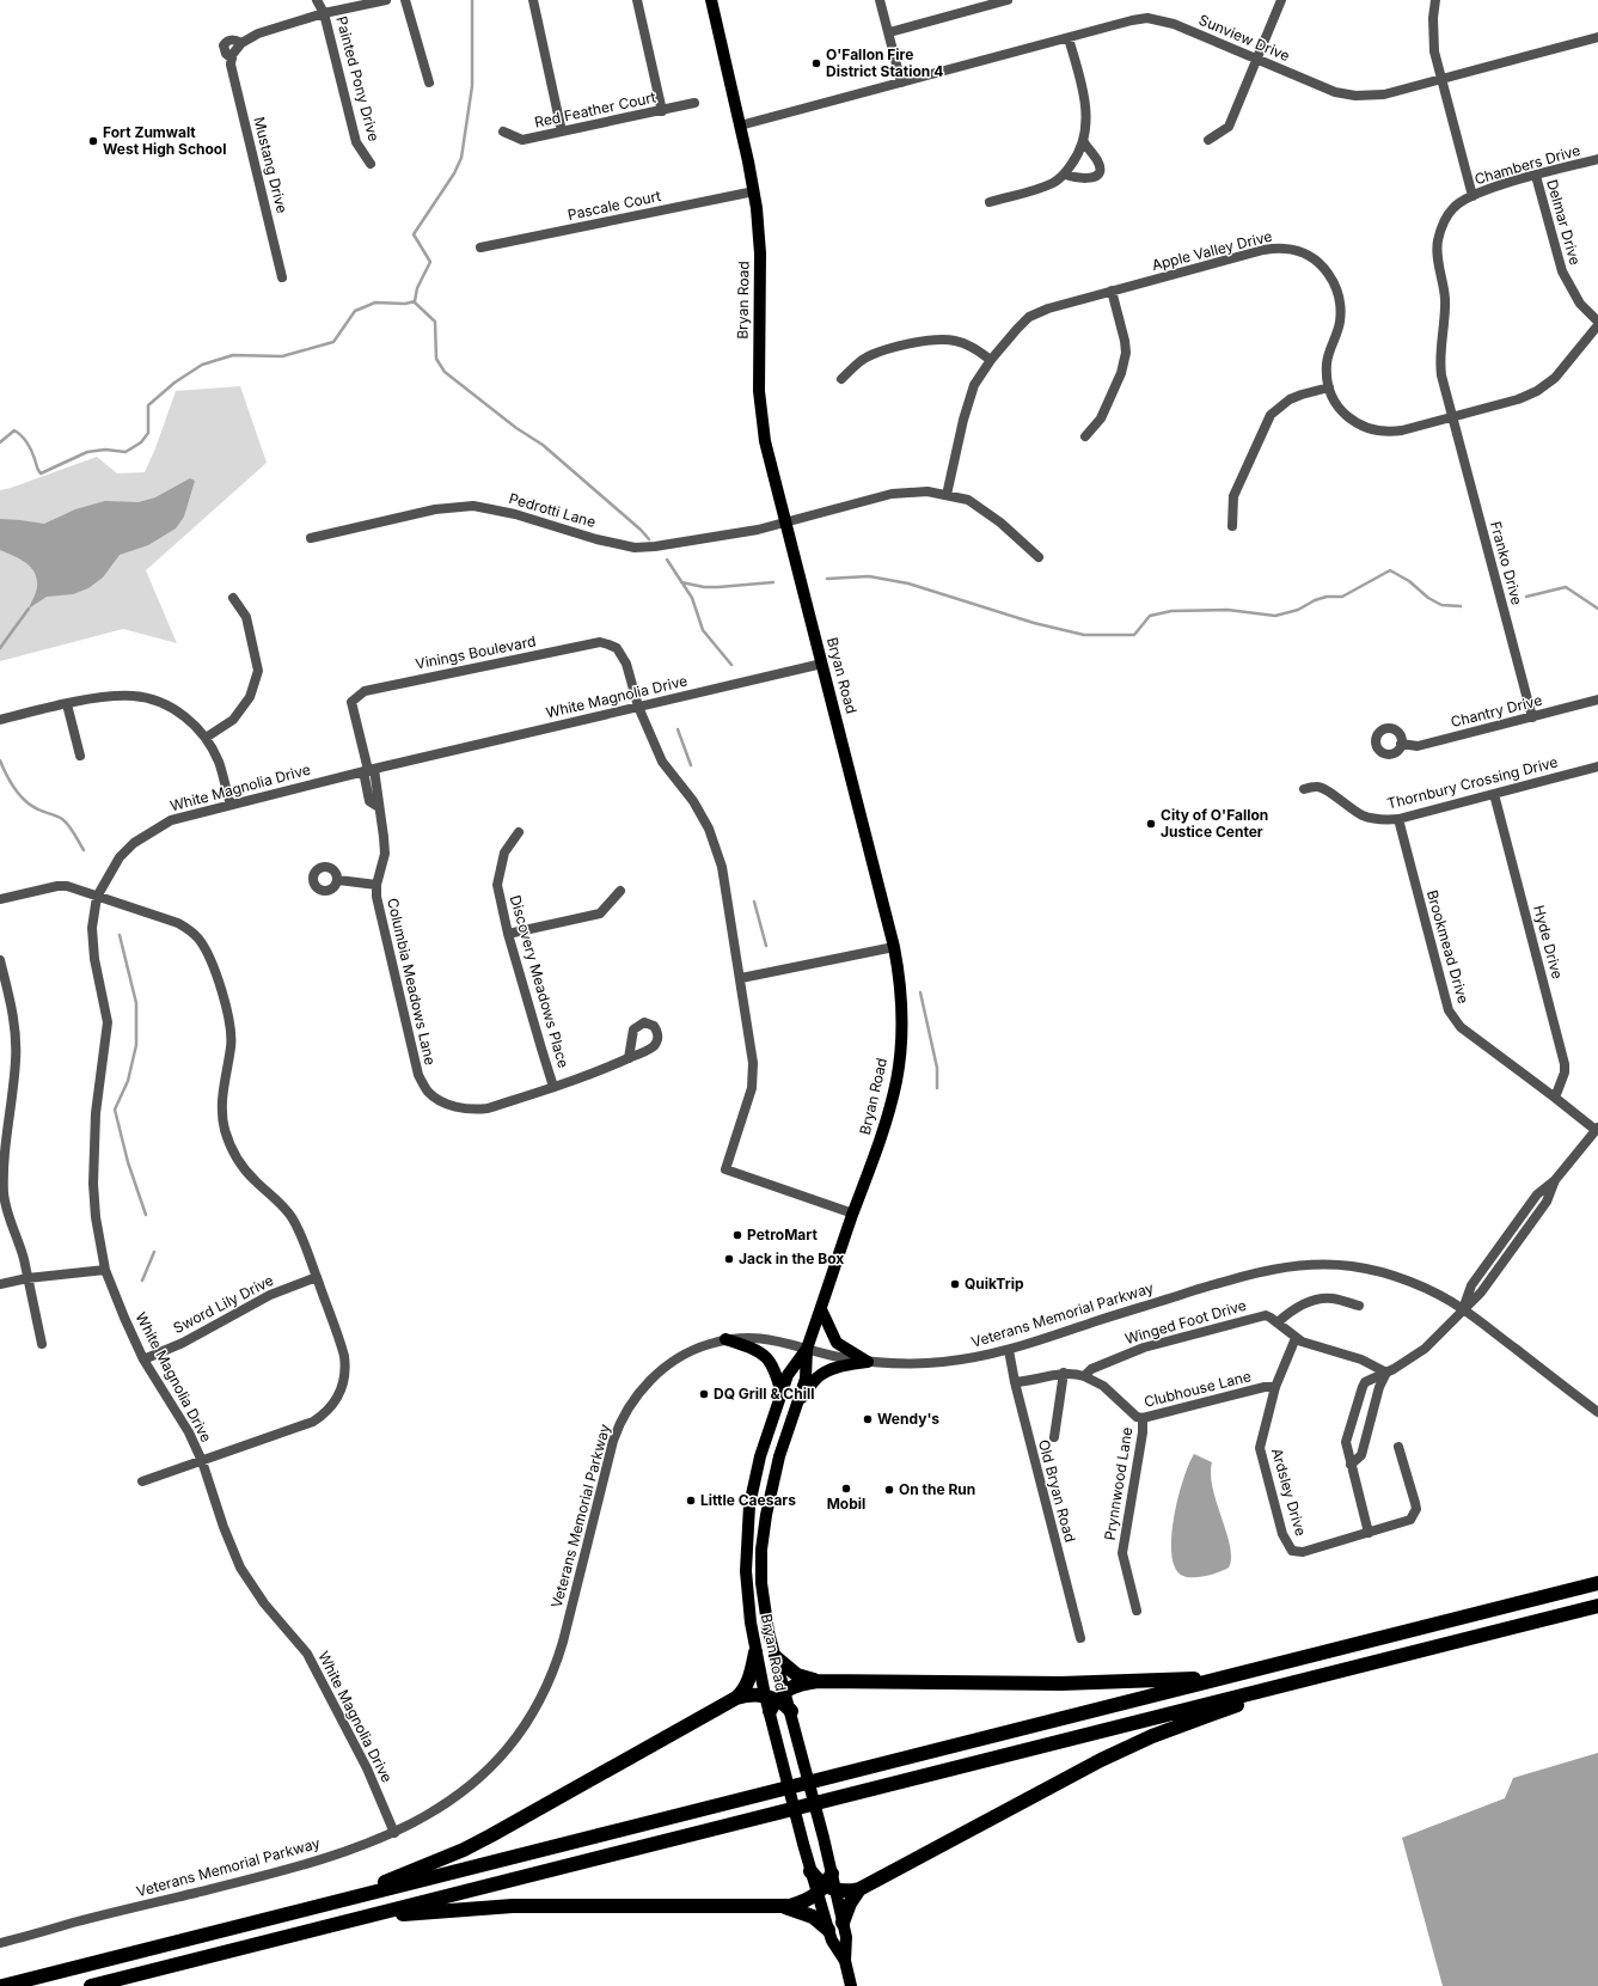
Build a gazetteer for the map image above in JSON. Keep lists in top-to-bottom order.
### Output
{
  "streets": {
    "main road": ["Bryan Road"],
    "street": [
      "Sunview Drive",
      "Painted Pony Drive",
      "Red Feather Court",
      "Mustang Drive",
      "Chambers Drive",
      "Pascale Court",
      "Delmar Drive",
      "Apple Valley Drive",
      "Pedrotti Lane",
      "Franko Drive",
      "Vinings Boulevard",
      "White Magnolia Drive",
      "Chantry Drive",
      "Thornbury Crossing Drive",
      "Hyde Drive",
      "Brookmead Drive",
      "Columbia Meadows Lane",
      "Discovery Meadows Place",
      "Sword Lily Drive",
      "Veterans Memorial Parkway",
      "Winged Foot Drive",
      "Clubhouse Lane",
      "Prynnwood Lane",
      "Old Bryan Road",
      "Ardsley Drive"
    ]
  },
  "crossings": [
    ["Sunview Drive", "Bryan Road"],
    ["Painted Pony Drive", "Mustang Drive"],
    ["Chambers Drive", "Delmar Drive"],
    ["Chambers Drive", "Apple Valley Drive"],
    ["Chambers Drive", "Franko Drive"],
    ["Pascale Court", "Bryan Road"],
    ["Apple Valley Drive", "Pedrotti Lane"],
    ["Apple Valley Drive", "Franko Drive"],
    ["Bryan Road", "Pedrotti Lane"],
    ["Bryan Road", "White Magnolia Drive"],
    ["Bryan Road", "Veterans Memorial Parkway"],
    ["Franko Drive", "Chantry Drive"],
    ["Vinings Boulevard", "White Magnolia Drive"],
    ["Vinings Boulevard", "Columbia Meadows Lane"],
    ["White Magnolia Drive", "Columbia Meadows Lane"],
    ["White Magnolia Drive", "Sword Lily Drive"],
    ["White Magnolia Drive", "Veterans Memorial Parkway"],
    ["Thornbury Crossing Drive", "Hyde Drive"],
    ["Thornbury Crossing Drive", "Brookmead Drive"],
    ["Hyde Drive", "Brookmead Drive"],
    ["Columbia Meadows Lane", "Discovery Meadows Place"],
    ["Veterans Memorial Parkway", "Old Bryan Road"],
    ["Winged Foot Drive", "Clubhouse Lane"],
    ["Winged Foot Drive", "Ardsley Drive"],
    ["Clubhouse Lane", "Prynnwood Lane"],
    ["Clubhouse Lane", "Ardsley Drive"]
  ],
  "places": [
    "O'Fallon Fire District Station 4",
    "Fort Zumwalt West High School",
    "City of O'Fallon Justice Center",
    "PetroMart",
    "Jack in the Box",
    "QuikTrip",
    "DQ Grill & Chill",
    "Wendy's",
    "Mobil",
    "On the Run",
    "Little Caesars"
  ]
}
